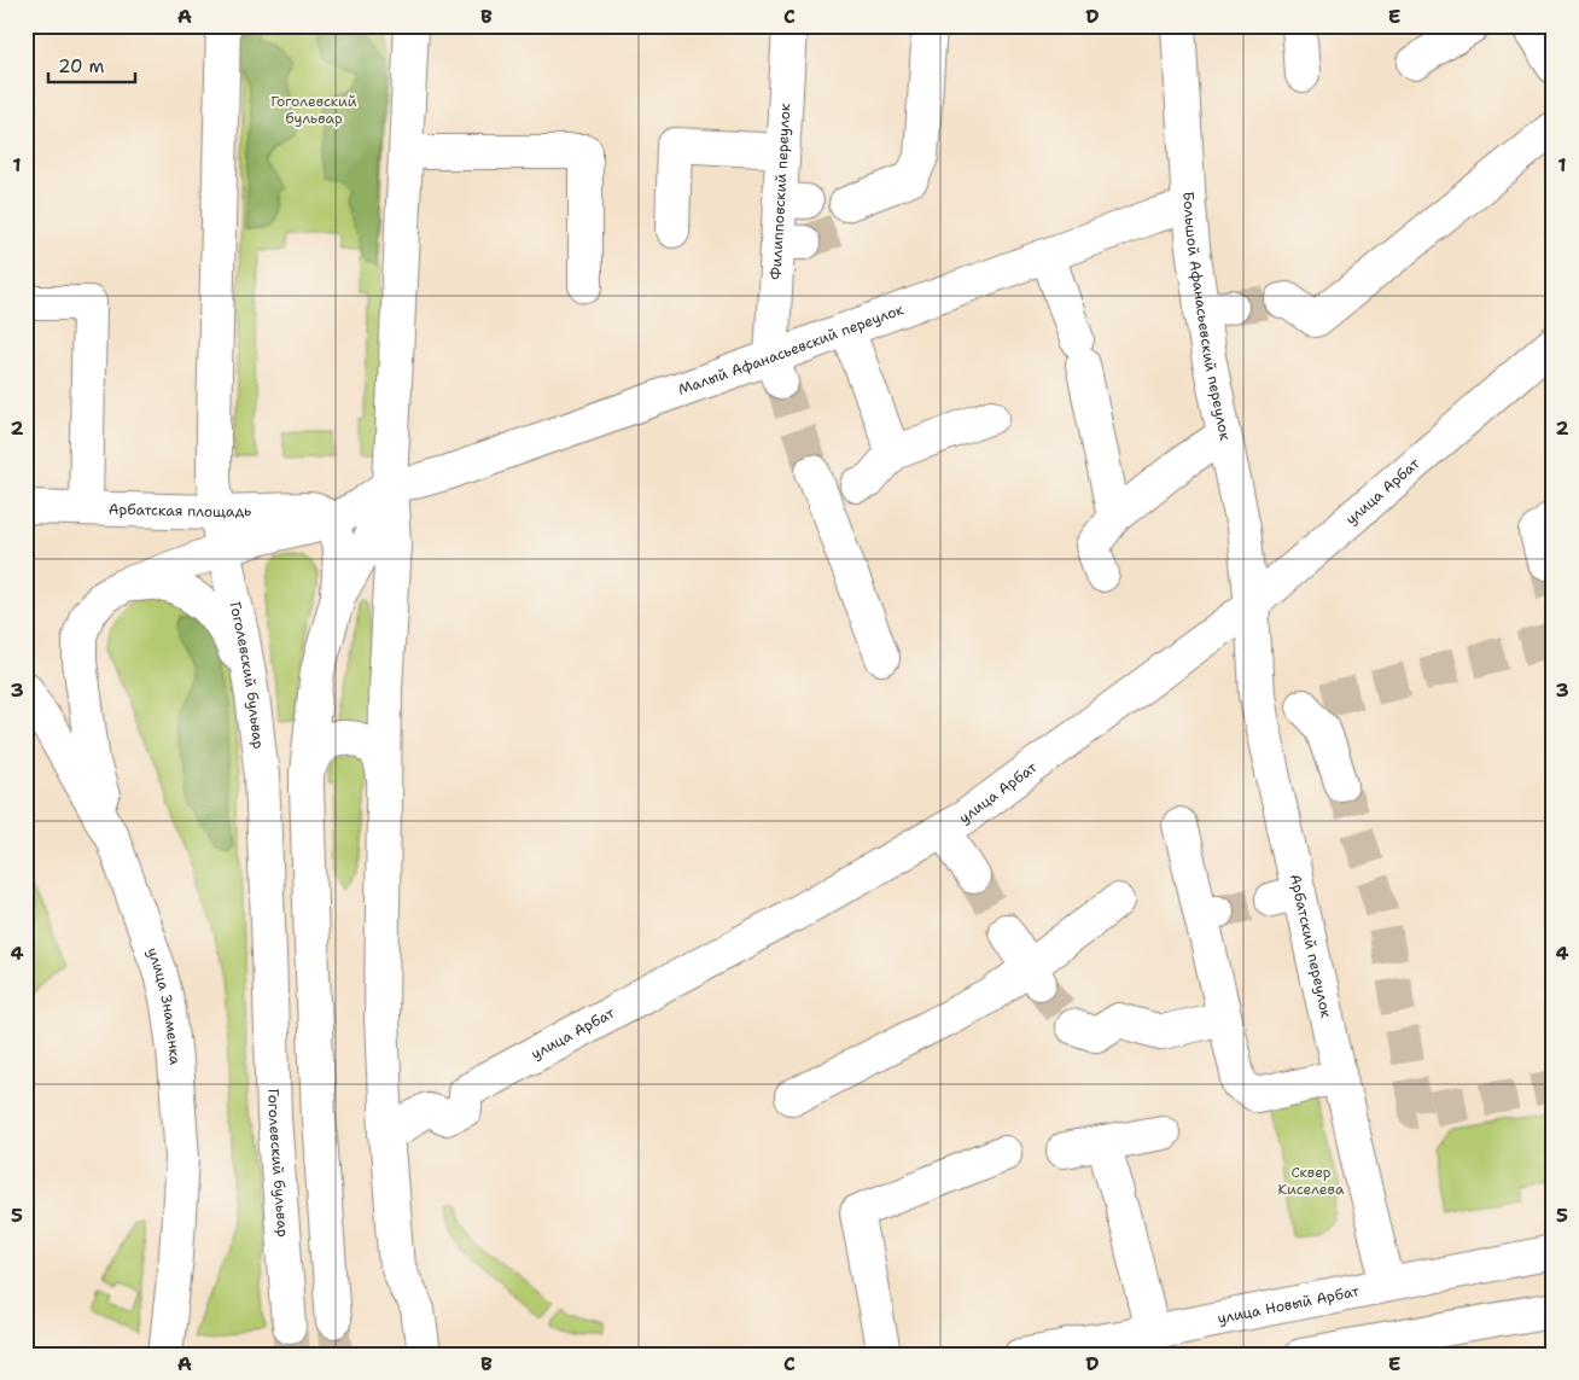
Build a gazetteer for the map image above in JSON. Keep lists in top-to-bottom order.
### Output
{
  "streets": {
    "main road": [
      "Филипповский переулок",
      "Большой Афанасьевский переулок",
      "Малый Афанасьевский переулок",
      "улица Арбат",
      "Арбатская площадь",
      "Гоголевский бульвар",
      "Арбатский переулок",
      "улица Знаменка",
      "улица Новый Арбат"
    ]
  },
  "crossings": [
    ["Филипповский переулок", "Малый Афанасьевский переулок"],
    ["Большой Афанасьевский переулок", "Малый Афанасьевский переулок"],
    ["Большой Афанасьевский переулок", "улица Арбат"],
    ["Большой Афанасьевский переулок", "Арбатский переулок"],
    ["Малый Афанасьевский переулок", "Арбатская площадь"],
    ["улица Арбат", "Арбатский переулок"],
    ["Арбатская площадь", "Гоголевский бульвар"],
    ["Арбатская площадь", "улица Знаменка"],
    ["Арбатский переулок", "улица Новый Арбат"]
  ],
  "parks": ["Гоголевский бульвар", "Сквер Киселева"],
  "scale_bar": "20 m",
  "grid": {
    "columns": [
      "A",
      "B",
      "C",
      "D",
      "E"
    ],
    "rows": [
      "1",
      "2",
      "3",
      "4",
      "5"
    ]
  }
}
